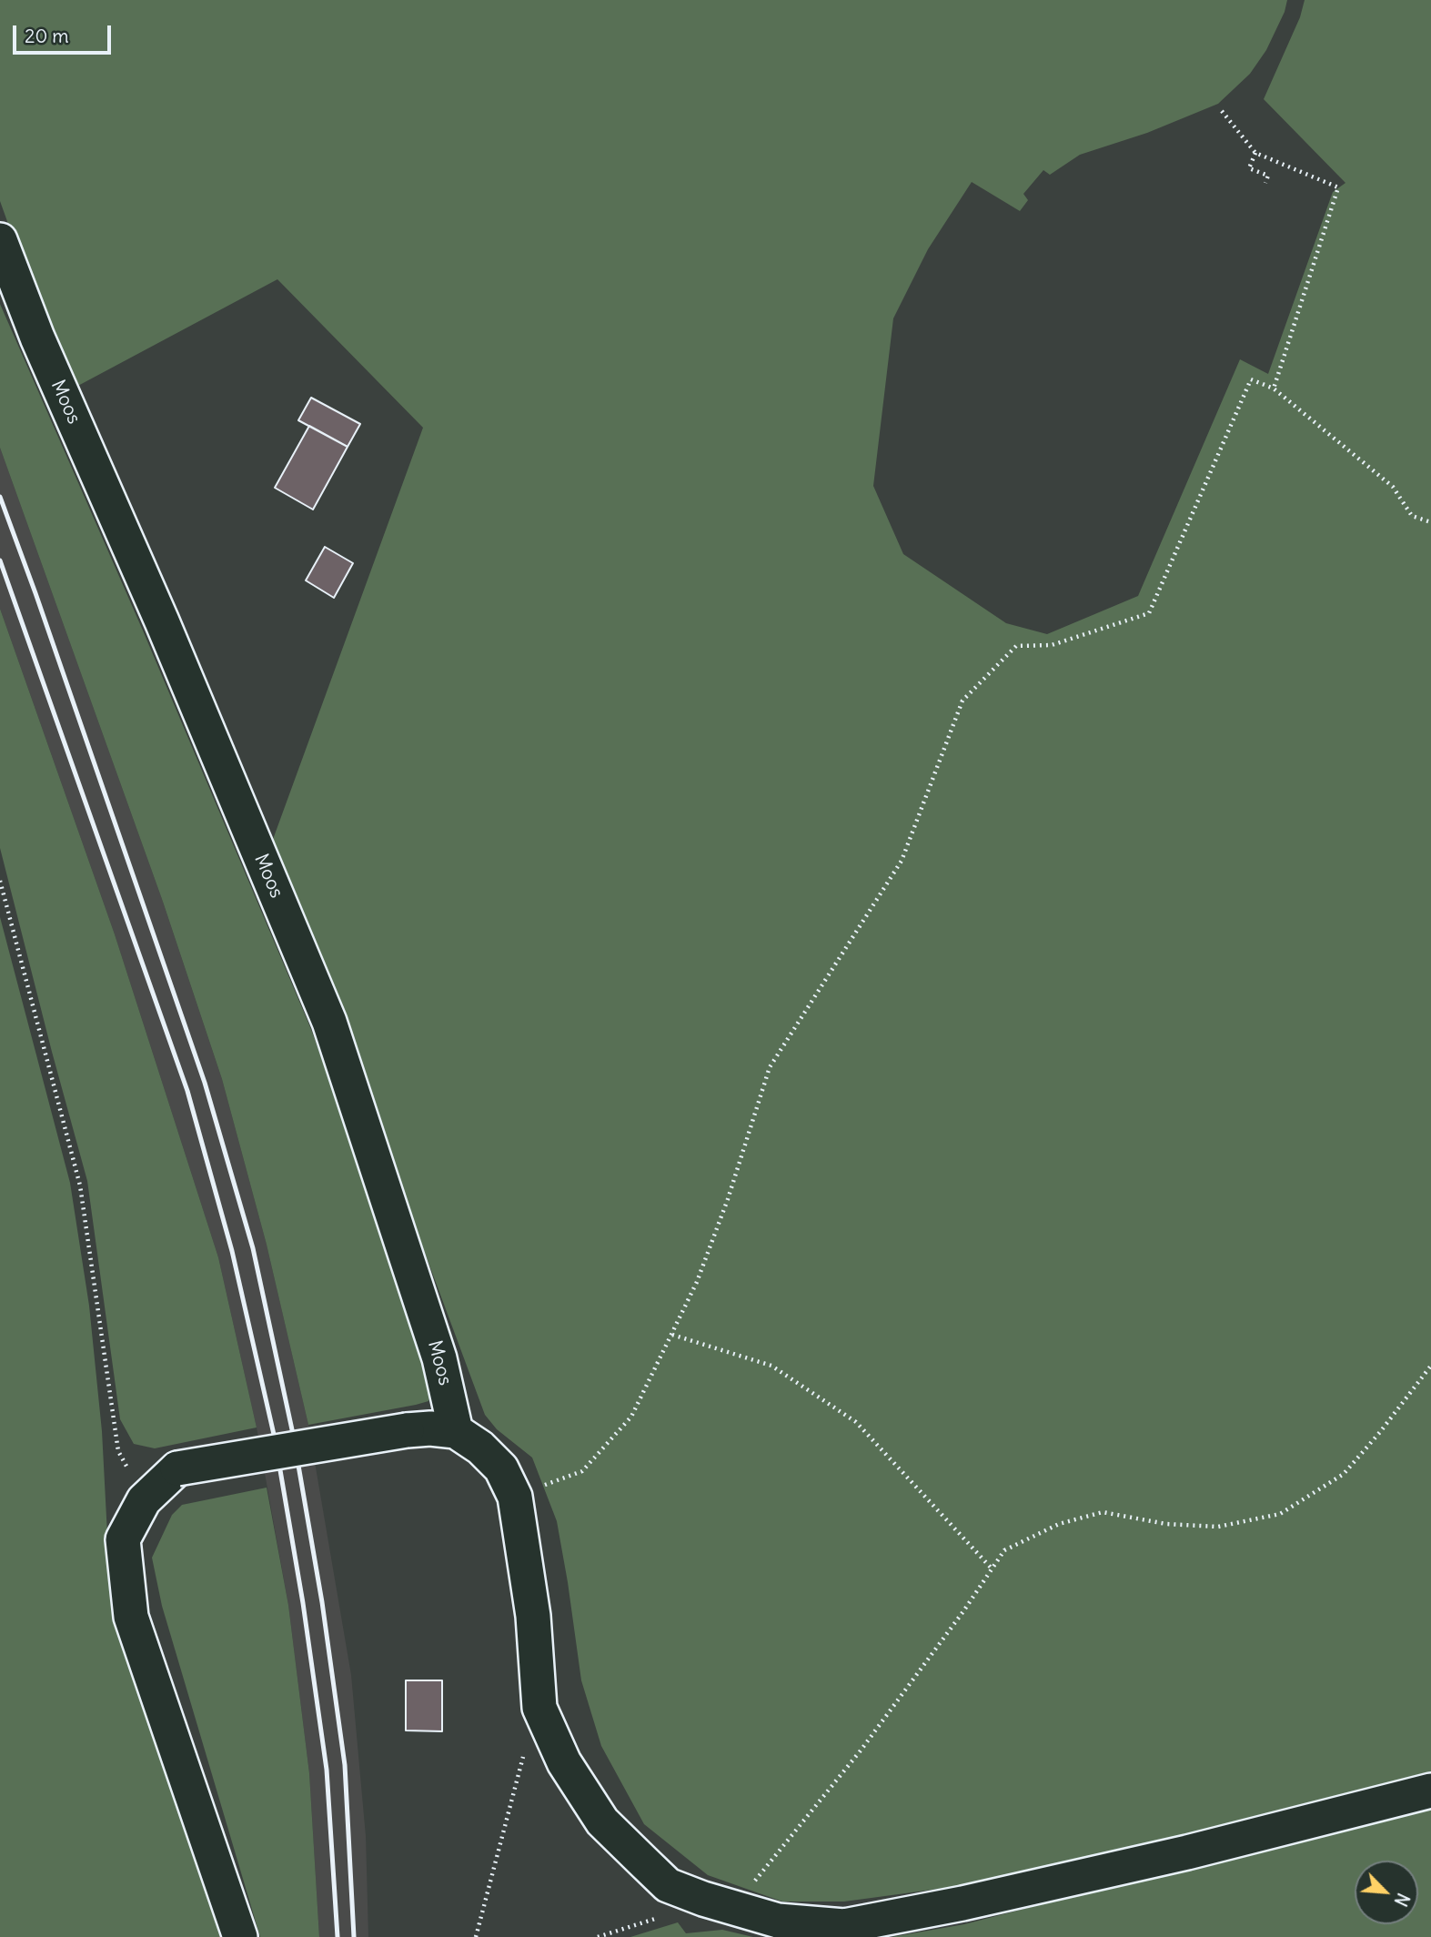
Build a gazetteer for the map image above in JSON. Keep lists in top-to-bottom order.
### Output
{
  "streets": {
    "street": ["Moos"]
  },
  "scale_bar": "20 m",
  "north": "bottom right"
}
